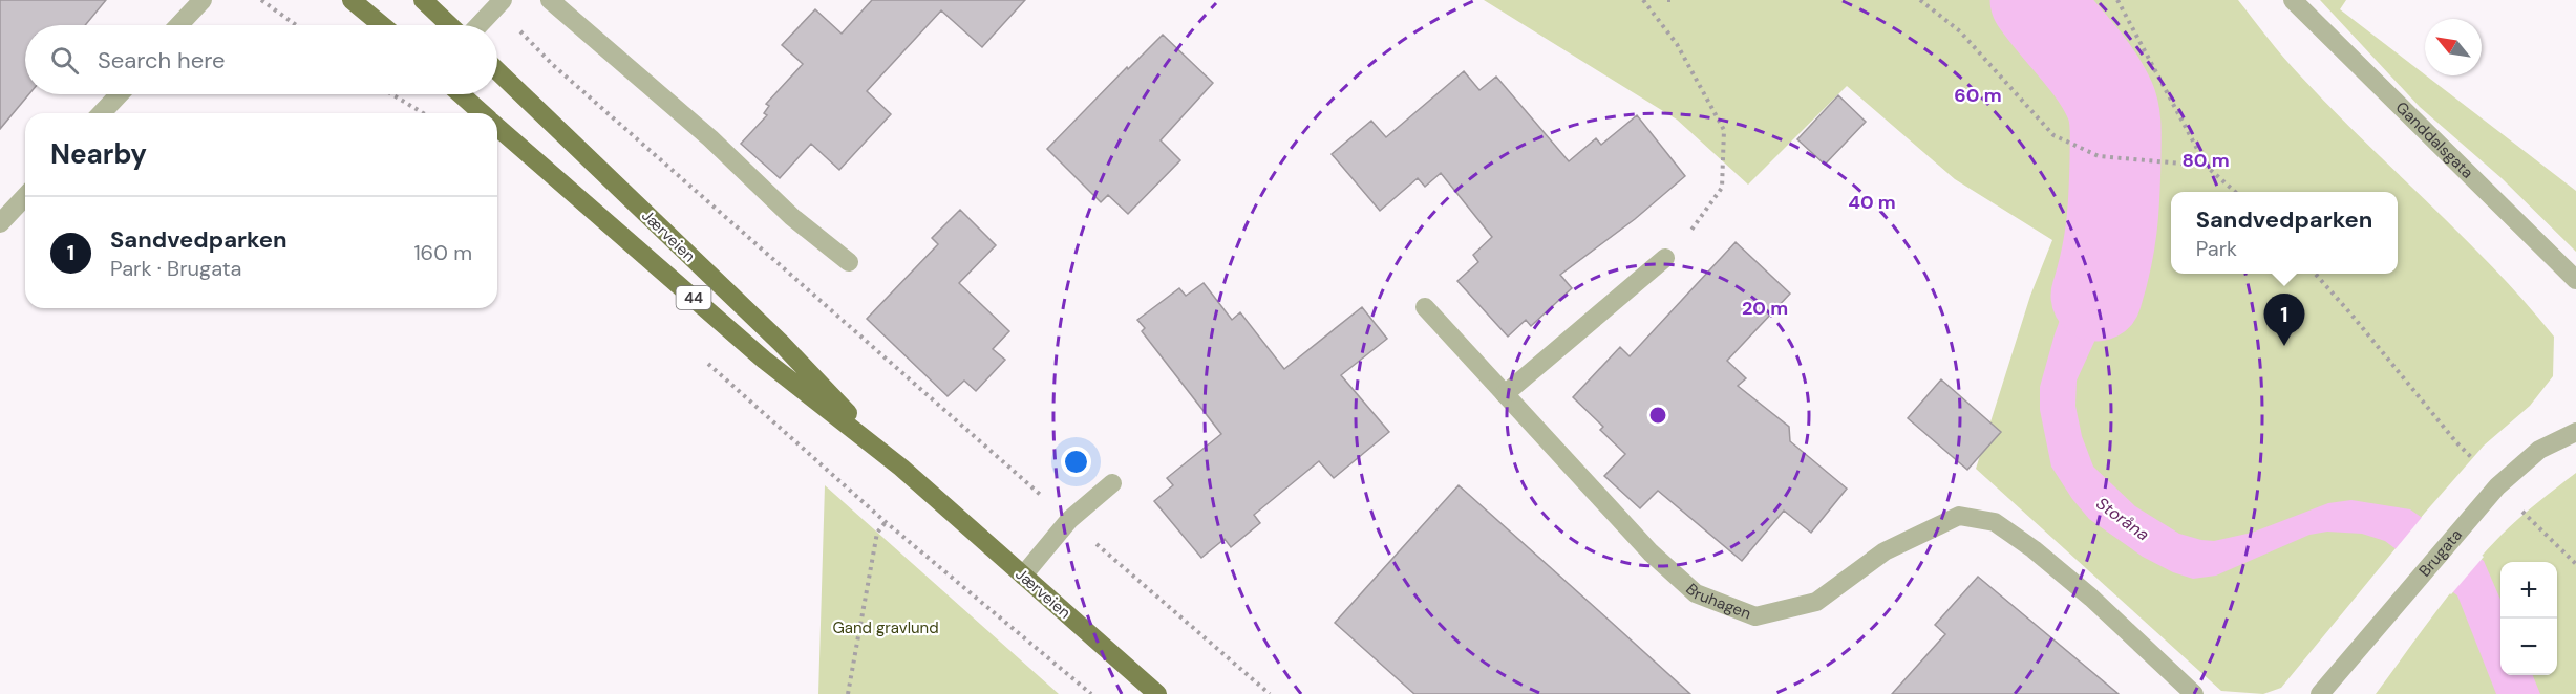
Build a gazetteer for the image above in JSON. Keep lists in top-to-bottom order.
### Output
{
  "streets": {
    "main road": ["Jærveien", "44"],
    "street": ["Ganddalsgata", "Brugata", "Bruhagen"]
  },
  "water": ["Storåna"],
  "parks": ["Gand gravlund"],
  "north": "top left",
  "page": {
    "search": "Search here",
    "heading": "Nearby",
    "popup": ["Sandvedparken", "Park"],
    "list": [
      {
        "mark": "1",
        "name": "Sandvedparken",
        "note": "Park · Brugata",
        "value": "160 m"
      }
    ],
    "pins": "1",
    "map_buttons": ["+", "−"]
  },
  "rings": [
    "60 m",
    "80 m",
    "40 m",
    "20 m"
  ]
}
